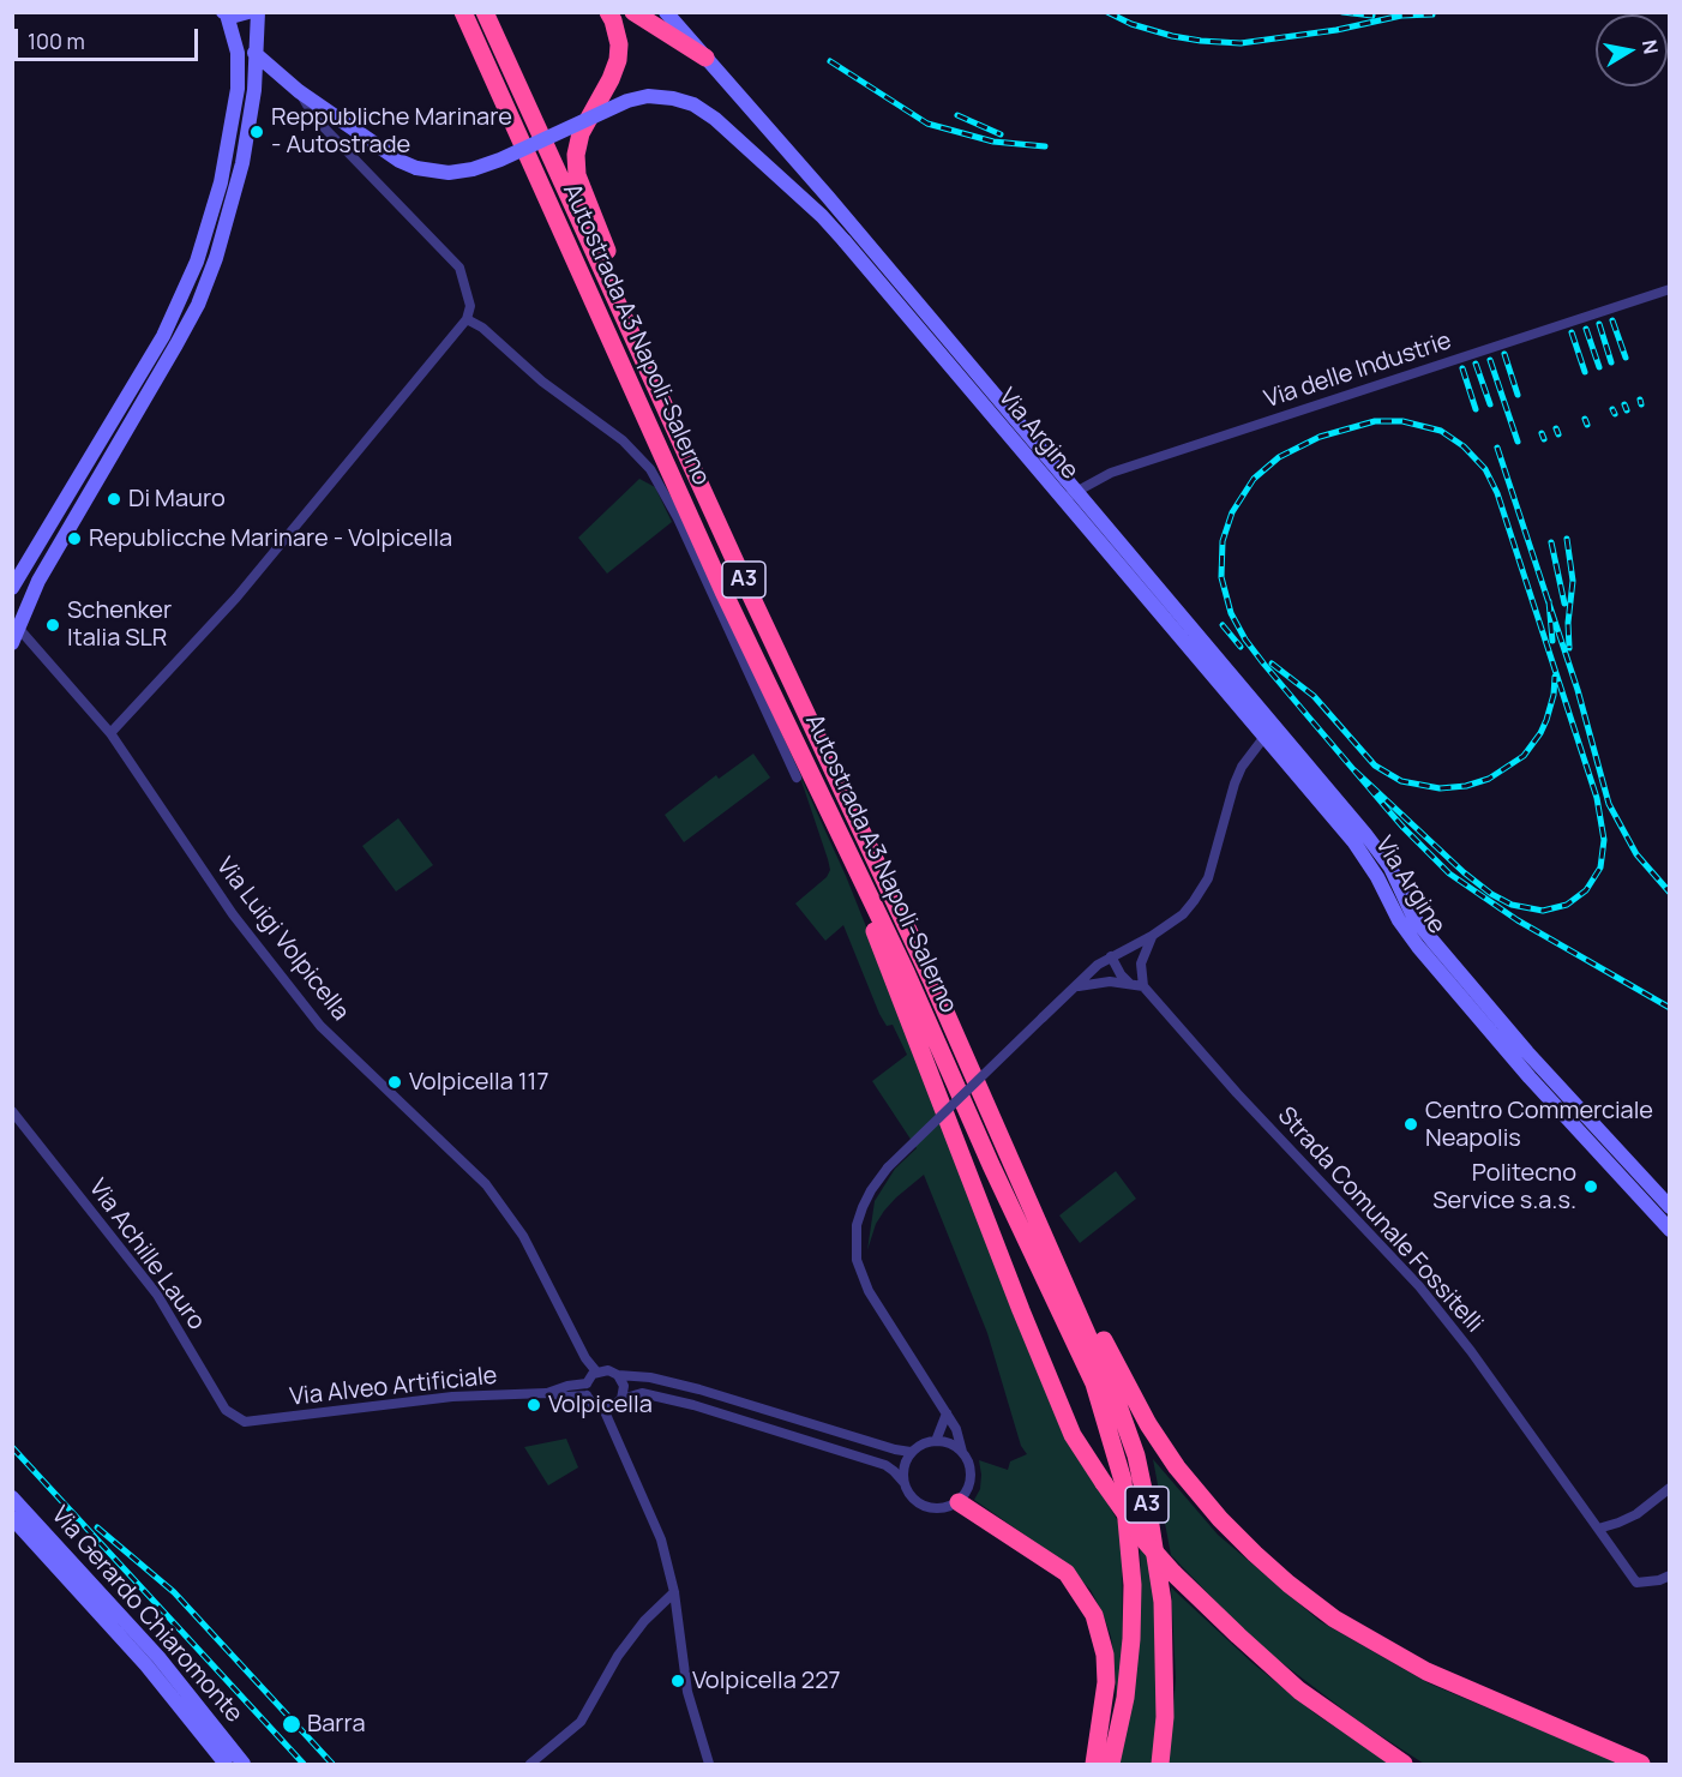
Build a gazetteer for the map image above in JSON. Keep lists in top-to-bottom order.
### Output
{
  "streets": {
    "highway": ["Autostrada A3 Napoli-Salerno", "A3"],
    "street": [
      "Via delle Industrie",
      "Via Argine",
      "Via Luigi Volpicella",
      "Strada Comunale Fossitelli",
      "Via Achille Lauro",
      "Via Alveo Artificiale",
      "Via Gerardo Chiaromonte"
    ]
  },
  "crossings": [
    ["Via delle Industrie", "Via Argine"],
    ["Via Luigi Volpicella", "Via Alveo Artificiale"],
    ["Via Achille Lauro", "Via Alveo Artificiale"]
  ],
  "places": [
    "Reppubliche Marinare - Autostrade",
    "Di Mauro",
    "Republicche Marinare - Volpicella",
    "Schenker Italia SLR",
    "Volpicella 117",
    "Centro Commerciale Neapolis",
    "Politecno Service s.a.s.",
    "Volpicella",
    "Volpicella 227",
    "Barra"
  ],
  "scale_bar": "100 m",
  "north": "right"
}
